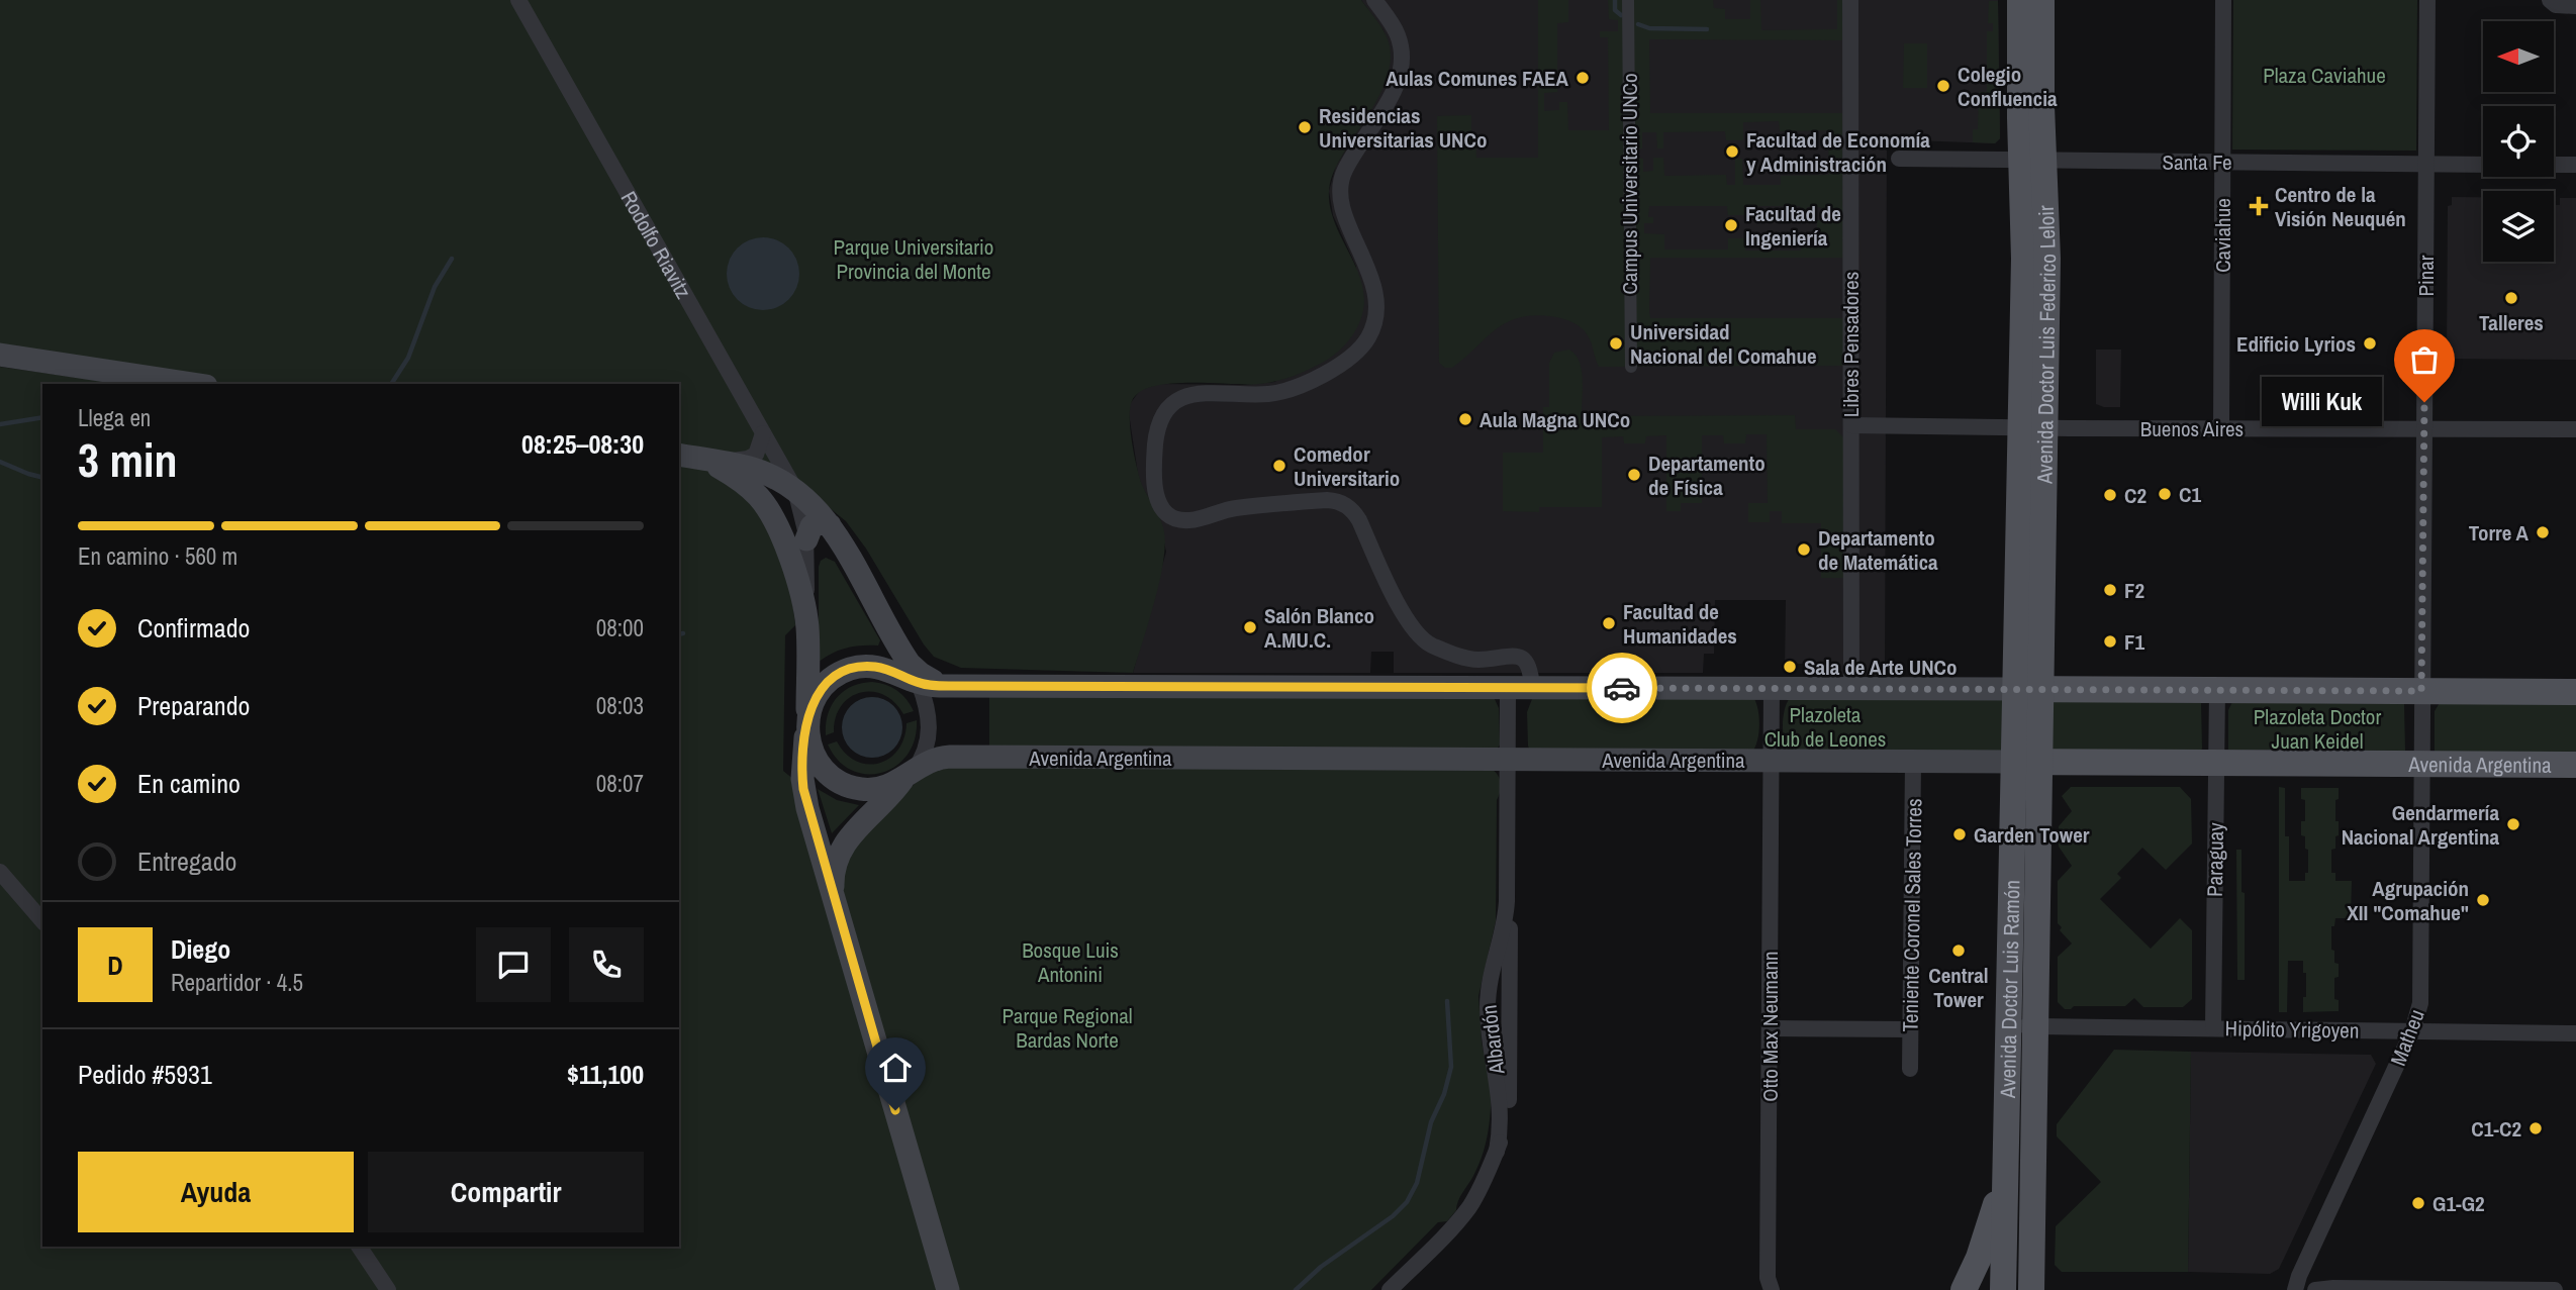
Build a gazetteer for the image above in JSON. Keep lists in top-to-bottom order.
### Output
{
  "streets": {
    "main road": [
      "Rodolfo Riavitz",
      "Avenida Doctor Luis Federico Leloir",
      "Avenida Argentina",
      "Avenida Doctor Luis Ramón"
    ],
    "street": [
      "Santa Fe",
      "Campus Universitario UNCo",
      "Caviahue",
      "Pinar",
      "Libres Pensadores",
      "Buenos Aires",
      "Paraguay",
      "Teniente Coronel Sales Torres",
      "Otto Max Neumann",
      "Hipólito Yrigoyen",
      "Matheu",
      "Albardón"
    ]
  },
  "crossings": [
    ["Santa Fe", "Caviahue"],
    ["Santa Fe", "Pinar"],
    ["Santa Fe", "Avenida Doctor Luis Federico Leloir"],
    ["Caviahue", "Buenos Aires"],
    ["Rodolfo Riavitz", "Avenida Argentina"],
    ["Pinar", "Buenos Aires"],
    ["Pinar", "Avenida Argentina"],
    ["Pinar", "Matheu"],
    ["Libres Pensadores", "Buenos Aires"],
    ["Avenida Doctor Luis Federico Leloir", "Buenos Aires"],
    ["Avenida Doctor Luis Federico Leloir", "Avenida Doctor Luis Ramón"],
    ["Avenida Argentina", "Paraguay"],
    ["Avenida Argentina", "Teniente Coronel Sales Torres"],
    ["Avenida Argentina", "Avenida Doctor Luis Ramón"],
    ["Avenida Argentina", "Otto Max Neumann"],
    ["Avenida Argentina", "Matheu"],
    ["Avenida Argentina", "Albardón"],
    ["Paraguay", "Hipólito Yrigoyen"],
    ["Avenida Doctor Luis Ramón", "Hipólito Yrigoyen"],
    ["Hipólito Yrigoyen", "Matheu"]
  ],
  "parks": [
    "Plaza Caviahue",
    "Parque Universitario Provincia del Monte",
    "Plazoleta Club de Leones",
    "Plazoleta Doctor Juan Keidel",
    "Bosque Luis Antonini",
    "Parque Regional Bardas Norte"
  ],
  "places": {
    "other": [
      "Aulas Comunes FAEA",
      "Colegio Confluencia",
      "Residencias Universitarias UNCo",
      "Facultad de Economía y Administración",
      "Facultad de Ingeniería",
      "Talleres",
      "Universidad Nacional del Comahue",
      "Edificio Lyrios",
      "Willi Kuk",
      "Aula Magna UNCo",
      "Comedor Universitario",
      "Departamento de Física",
      "C1",
      "C2",
      "Torre A",
      "Departamento de Matemática",
      "F2",
      "Facultad de Humanidades",
      "Salón Blanco A.MU.C.",
      "F1",
      "Sala de Arte UNCo",
      "Gendarmería Nacional Argentina",
      "Garden Tower",
      "Agrupación XII \"Comahue\"",
      "Central Tower",
      "C1-C2",
      "G1-G2"
    ],
    "health": ["Centro de la Visión Neuquén"]
  },
  "north": "left",
  "page": {
    "bubble": "Willi Kuk",
    "heading": ["3 min", "Llega en", "08:25–08:30"],
    "panel": [
      "Diego",
      "Repartidor · 4.5",
      "Pedido #5931",
      "$11,100"
    ],
    "bar": "En camino · 560 m",
    "list": [
      ["Confirmado", "08:00"],
      ["Preparando", "08:03"],
      ["En camino", "08:07"],
      "Entregado"
    ],
    "round": "D",
    "buttons": ["Ayuda", "Compartir"]
  }
}
